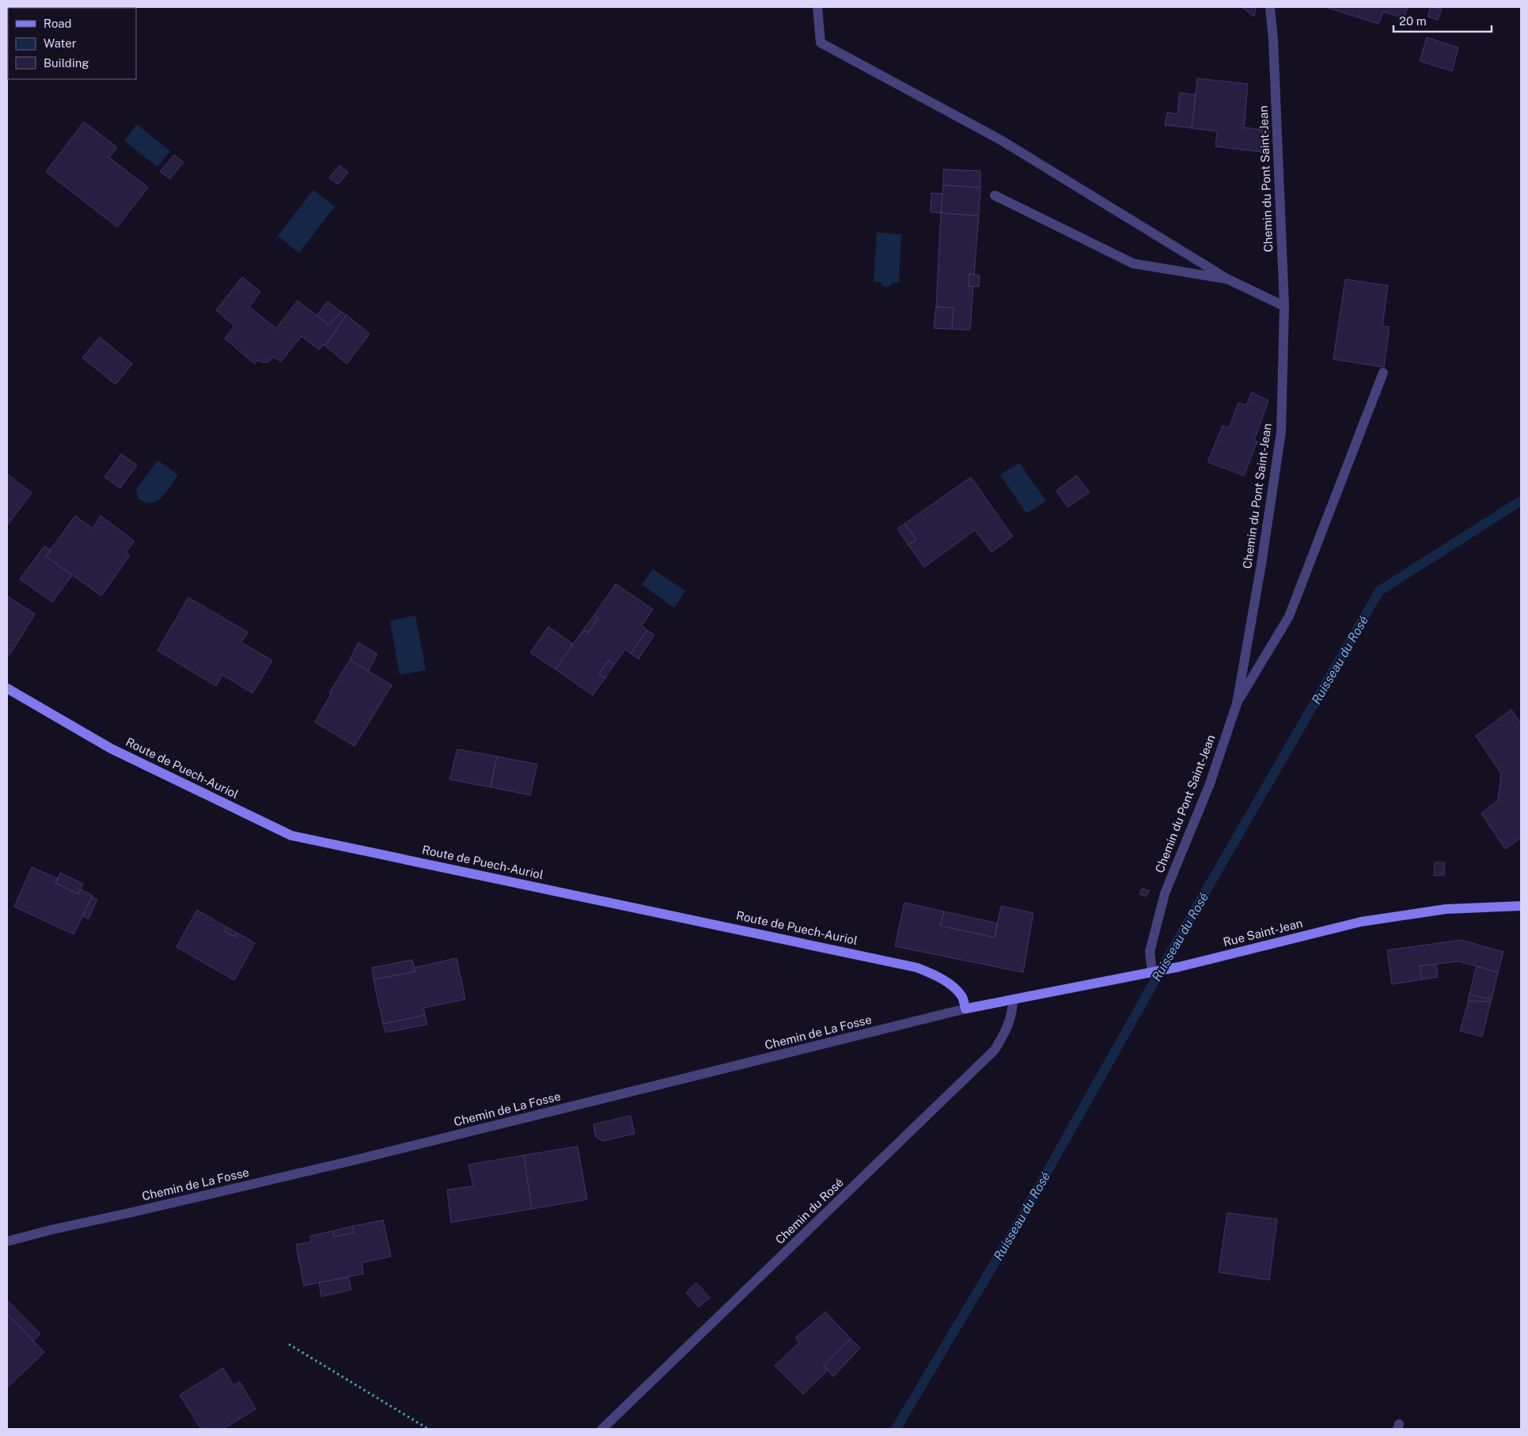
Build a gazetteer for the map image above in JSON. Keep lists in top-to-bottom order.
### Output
{
  "streets": {
    "street": [
      "Chemin du Pont Saint-Jean",
      "Route de Puech-Auriol",
      "Rue Saint-Jean",
      "Chemin de La Fosse",
      "Chemin du Rosé"
    ]
  },
  "crossings": [
    ["Chemin du Pont Saint-Jean", "Rue Saint-Jean"],
    ["Route de Puech-Auriol", "Chemin de La Fosse"],
    ["Rue Saint-Jean", "Chemin de La Fosse"],
    ["Rue Saint-Jean", "Chemin du Rosé"],
    ["Chemin de La Fosse", "Chemin du Rosé"]
  ],
  "water": ["Ruisseau du Rosé"],
  "legend": ["Road", "Water", "Building"],
  "scale_bar": "20 m"
}
